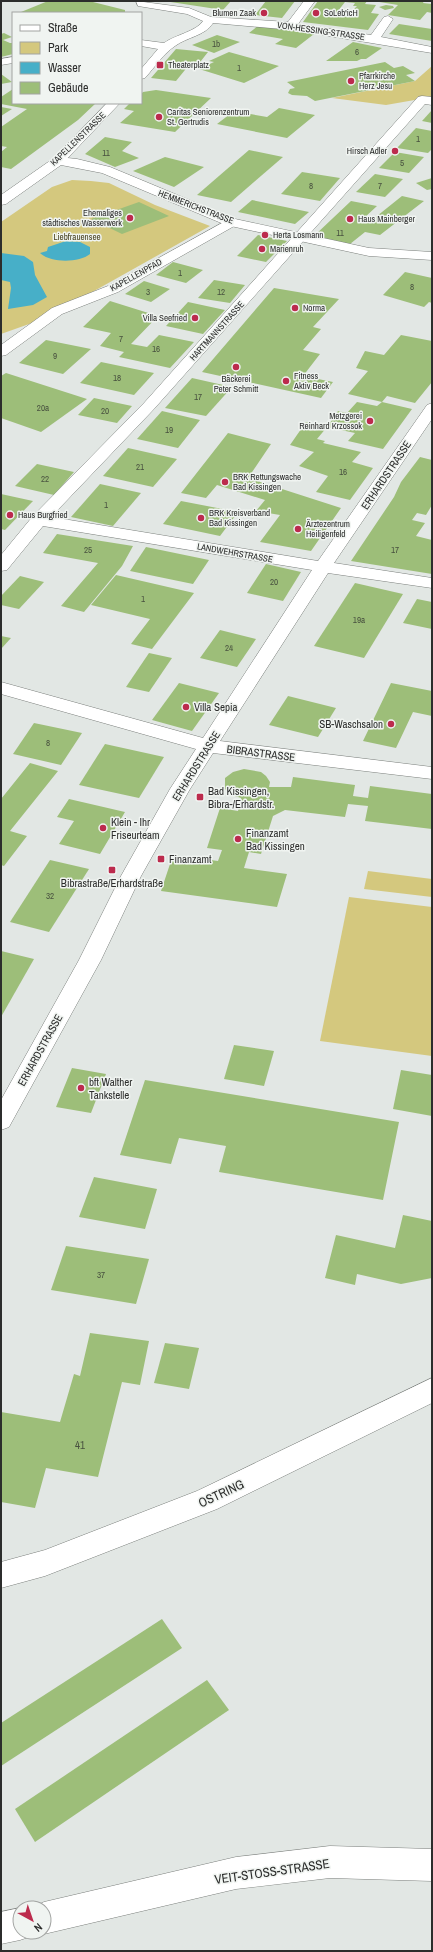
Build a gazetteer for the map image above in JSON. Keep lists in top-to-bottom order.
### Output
{
  "streets": {
    "street": [
      "VON-HESSING-STRASSE",
      "KAPELLENSTRASSE",
      "HEMMERICHSTRASSE",
      "KAPELLENPFAD",
      "HARTMANNSTRASSE",
      "ERHARDSTRASSE",
      "LANDWEHRSTRASSE",
      "BIBRASTRASSE",
      "OSTRING",
      "VEIT-STOSS-STRASSE"
    ]
  },
  "crossings": [
    ["KAPELLENSTRASSE", "HEMMERICHSTRASSE"],
    ["HEMMERICHSTRASSE", "KAPELLENPFAD"],
    ["HEMMERICHSTRASSE", "HARTMANNSTRASSE"],
    ["HARTMANNSTRASSE", "LANDWEHRSTRASSE"],
    ["ERHARDSTRASSE", "LANDWEHRSTRASSE"],
    ["ERHARDSTRASSE", "BIBRASTRASSE"]
  ],
  "parks": ["Liebfrauensee"],
  "places": {
    "other": [
      "Blumen Zaak",
      "SoLeb'icH",
      "Pfarrkirche Herz Jesu",
      "Caritas Seniorenzentrum St. Gertrudis",
      "Hirsch Adler",
      "Ehemaliges städtisches Wasserwerk",
      "Haus Mainberger",
      "Herta Losmann",
      "Marienruh",
      "Norma",
      "Villa Seefried",
      "Bäckerei Peter Schmitt",
      "Fitness Aktiv Beck",
      "Metzgerei Reinhard Krzossok",
      "BRK Rettungswache Bad Kissingen",
      "Haus Burgfried",
      "BRK Kreisverband Bad Kissingen",
      "Ärztezentrum Heiligenfeld",
      "Villa Sepia",
      "SB-Waschsalon",
      "Klein - Ihr Friseurteam",
      "Finanzamt Bad Kissingen",
      "bft Walther Tankstelle"
    ],
    "transit": [
      "Theaterplatz",
      "Bad Kissingen, Bibra-/Erhardstr.",
      "Finanzamt",
      "Bibrastraße/Erhardstraße"
    ]
  },
  "house_numbers": [
    "1b",
    "6",
    "1",
    "1",
    "11",
    "5",
    "8",
    "7",
    "11",
    "1",
    "8",
    "3",
    "12",
    "7",
    "16",
    "9",
    "18",
    "17",
    "20a",
    "20",
    "19",
    "21",
    "16",
    "22",
    "1",
    "25",
    "17",
    "20",
    "1",
    "19a",
    "24",
    "8",
    "32",
    "37",
    "41"
  ],
  "legend": [
    "Straße",
    "Park",
    "Wasser",
    "Gebäude"
  ],
  "north": "bottom right"
}
